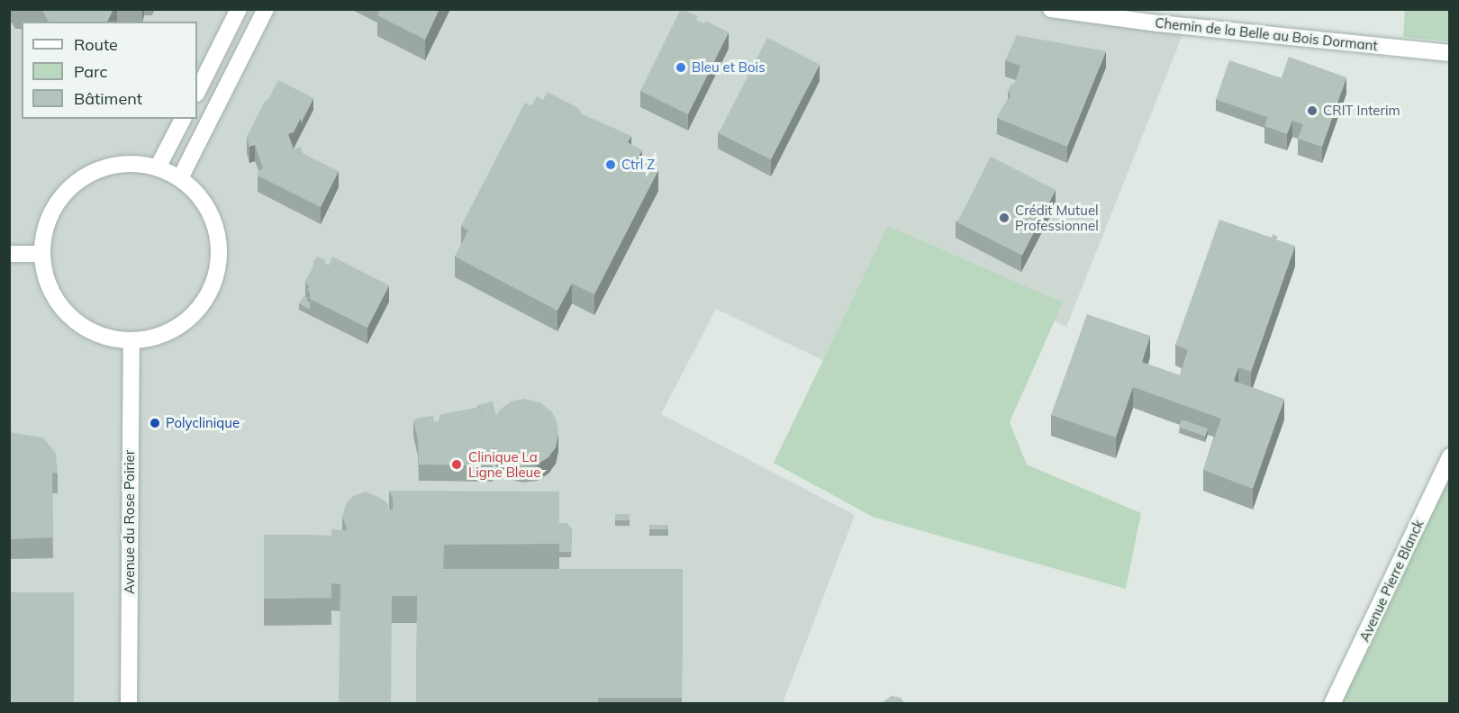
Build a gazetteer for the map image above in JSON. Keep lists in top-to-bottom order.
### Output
{
  "streets": {
    "street": ["Chemin de la Belle au Bois Dormant", "Avenue du Rose Poirier", "Avenue Pierre Blanck"]
  },
  "places": [
    "Bleu et Bois",
    "CRIT Interim",
    "Ctrl Z",
    "Crédit Mutuel Professionnel",
    "Polyclinique",
    "Clinique La Ligne Bleue"
  ],
  "legend": ["Route", "Parc", "Bâtiment"]
}
